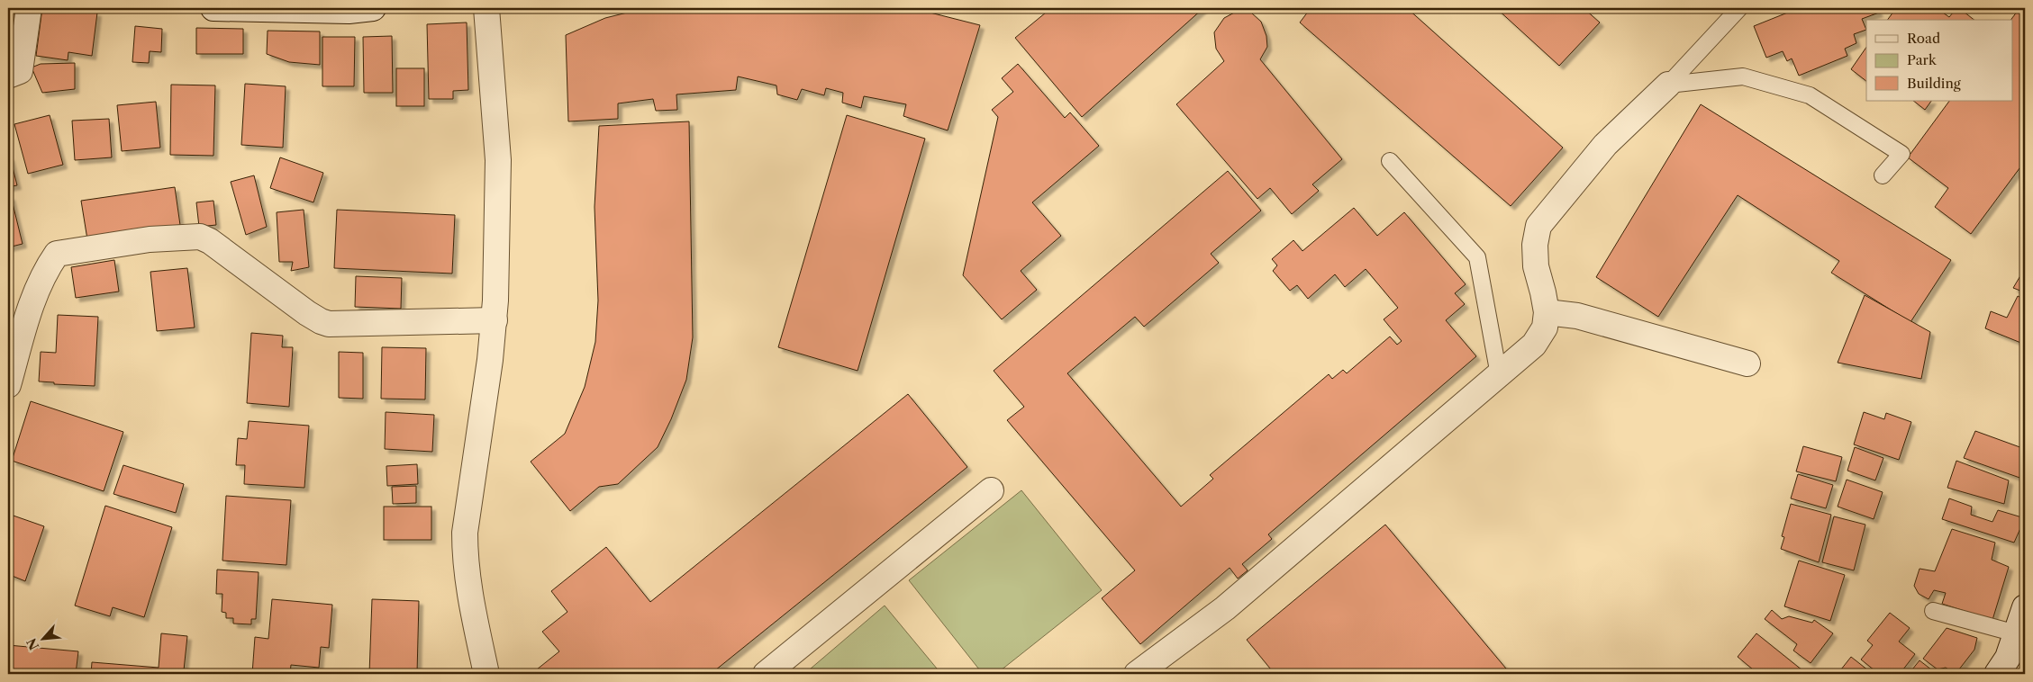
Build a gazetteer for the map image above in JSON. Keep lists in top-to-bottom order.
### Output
{
  "legend": ["Road", "Park", "Building"],
  "north": "bottom left"
}
